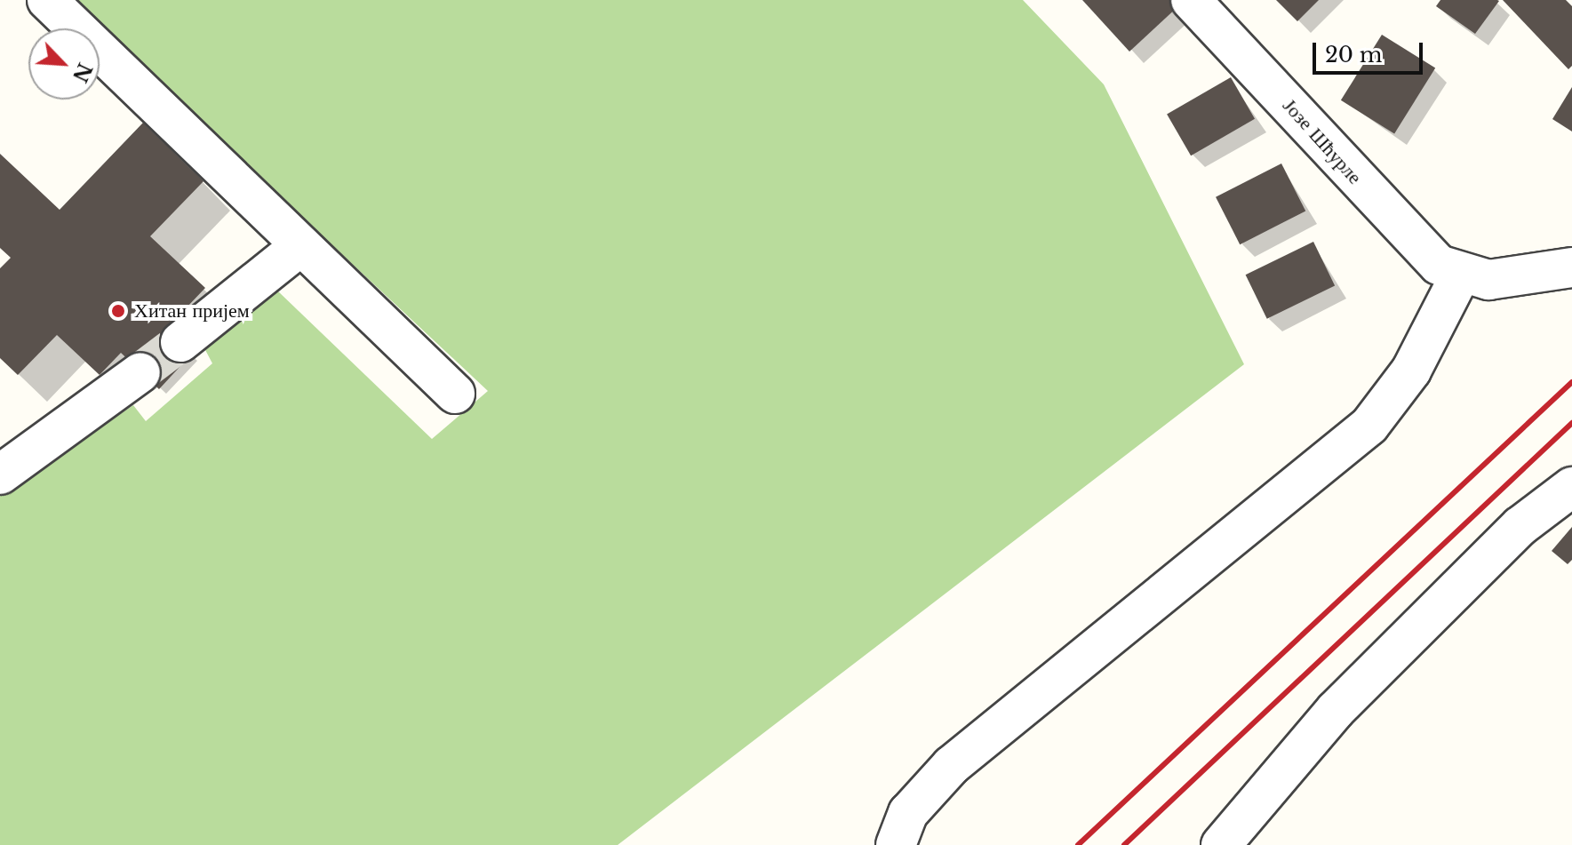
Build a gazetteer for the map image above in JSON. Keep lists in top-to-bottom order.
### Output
{
  "streets": {
    "street": ["Јозе Шћурле"]
  },
  "places": ["Хитан пријем"],
  "scale_bar": "20 m",
  "north": "bottom right"
}
